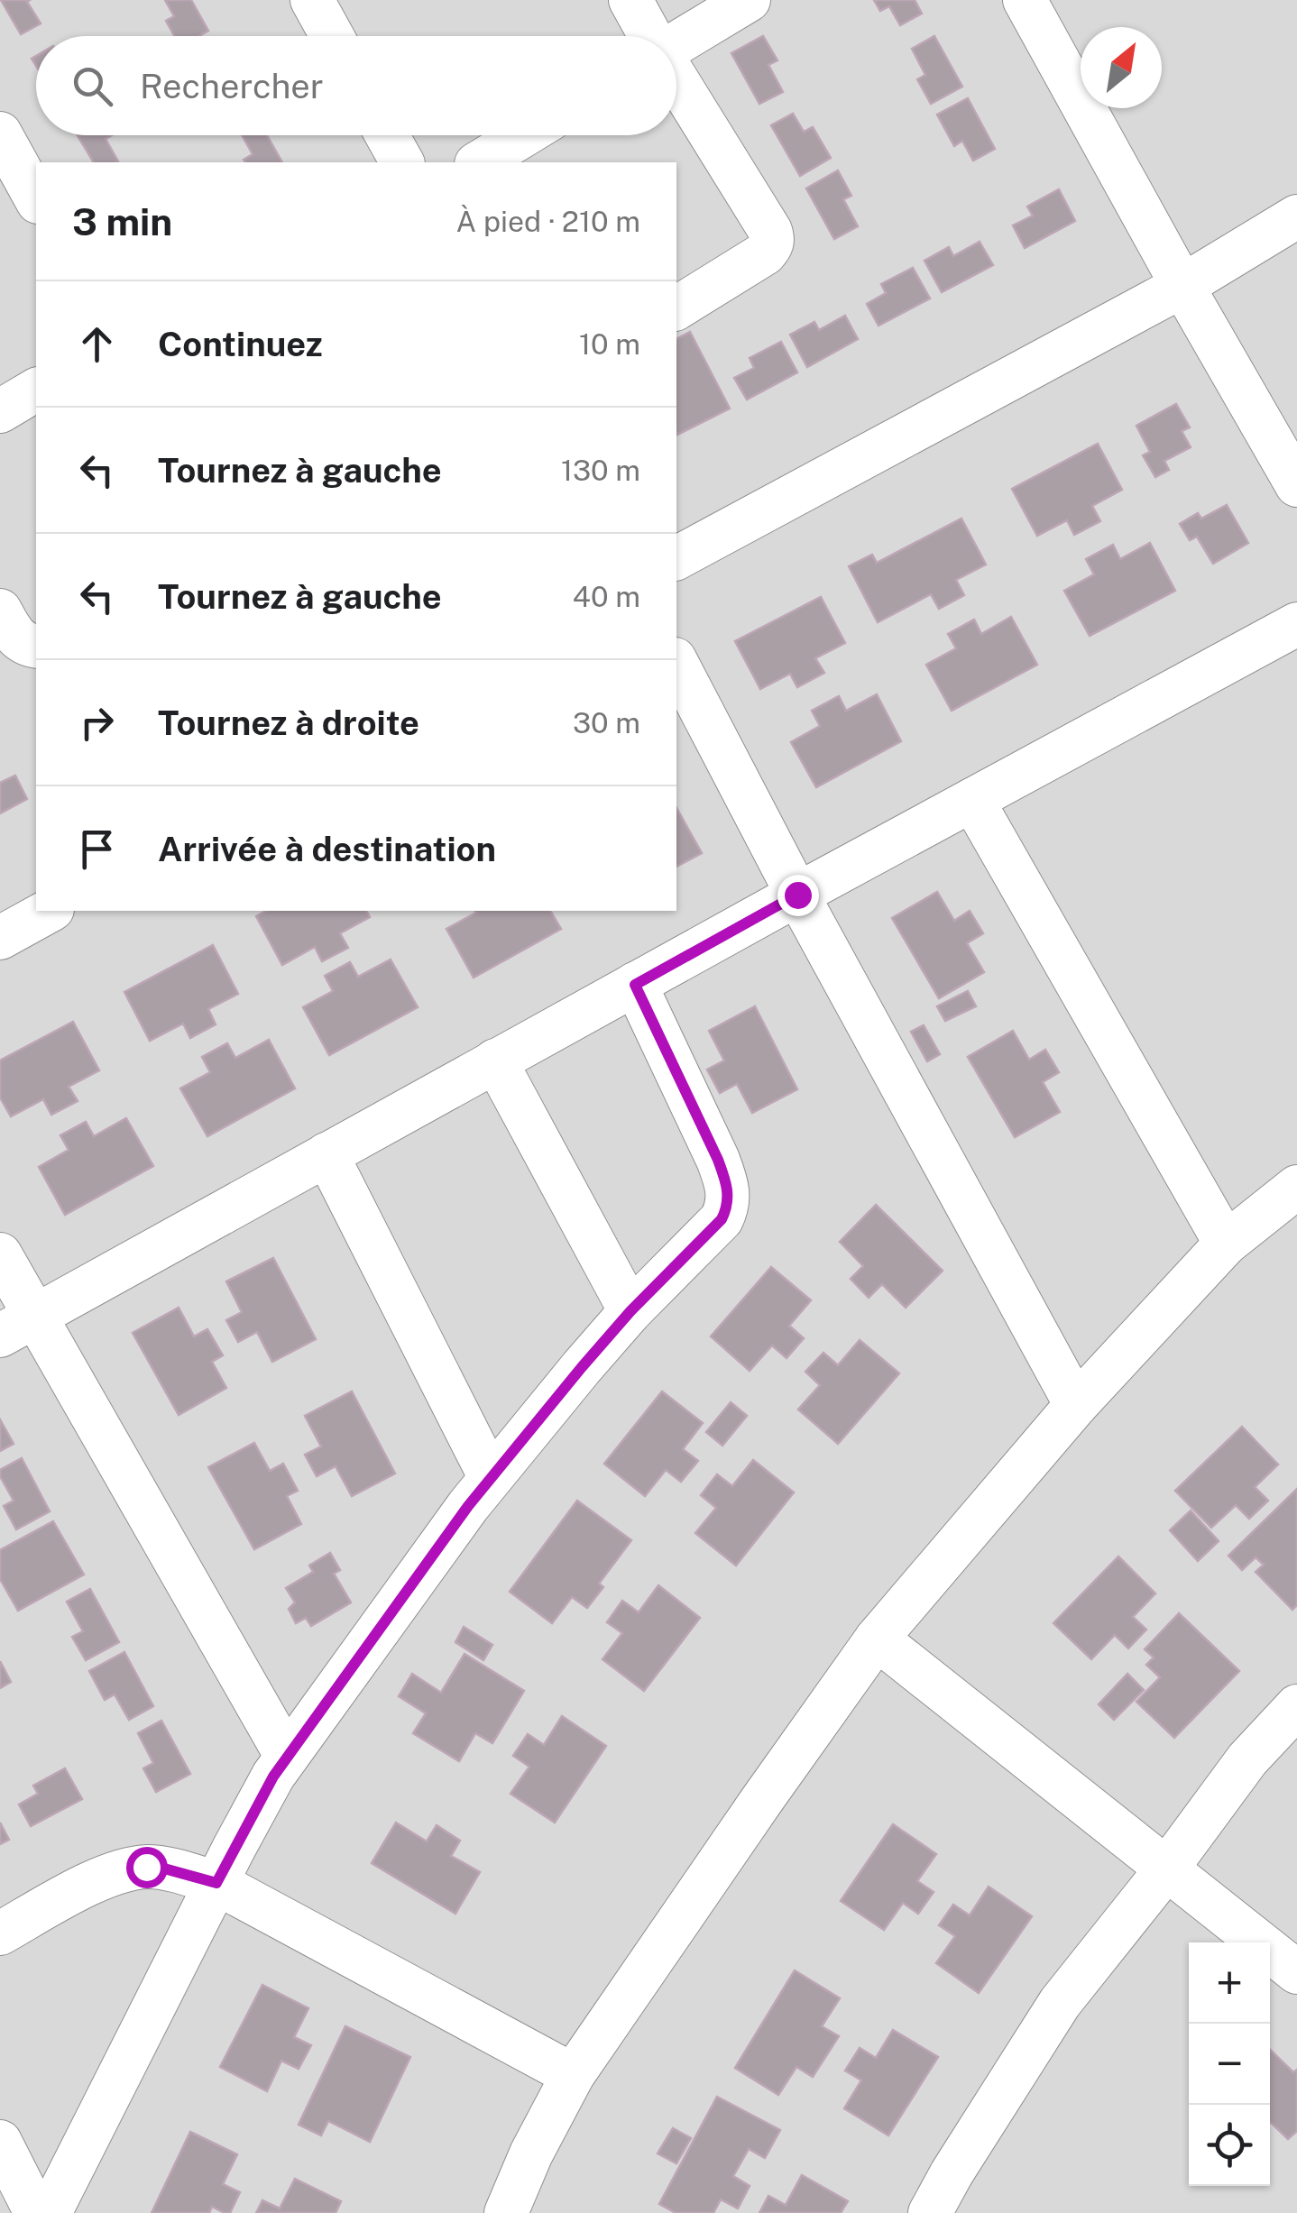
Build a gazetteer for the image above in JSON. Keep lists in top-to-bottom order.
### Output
{
  "north": "top right",
  "page": {
    "search": "Rechercher",
    "heading": ["3 min", "À pied · 210 m"],
    "list": [
      ["Continuez", "10 m"],
      ["Tournez à gauche", "130 m"],
      ["Tournez à gauche", "40 m"],
      ["Tournez à droite", "30 m"],
      "Arrivée à destination"
    ],
    "map_buttons": ["+", "−"]
  }
}
